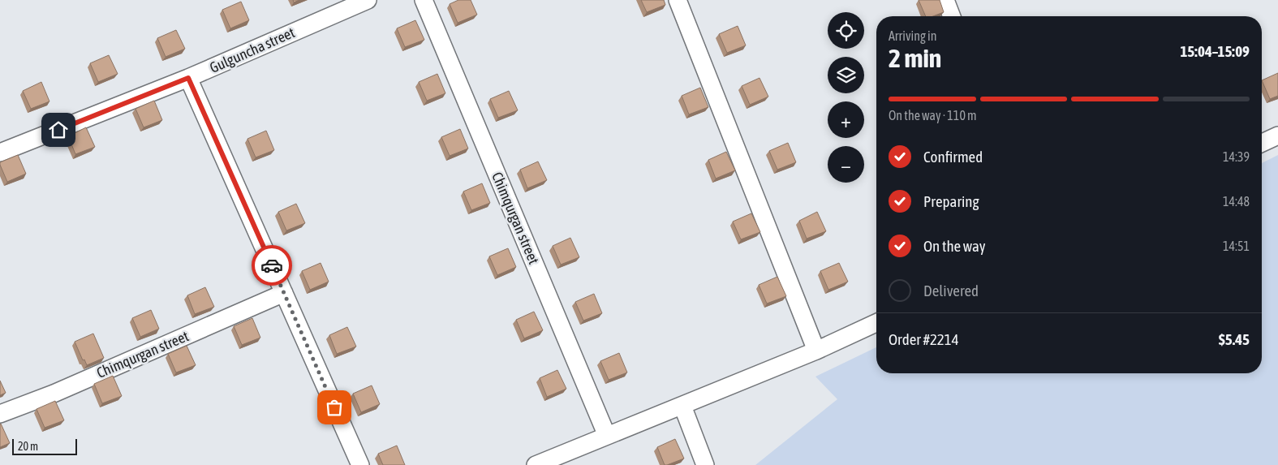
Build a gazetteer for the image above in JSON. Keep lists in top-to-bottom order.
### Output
{
  "streets": {
    "street": ["Gulguncha street", "Chimqurgan street"]
  },
  "scale_bar": "20 m",
  "page": {
    "map_buttons": ["+", "−"],
    "heading": ["2 min", "Arriving in", "15:04–15:09"],
    "panel": ["Order #2214", "$5.45"],
    "bar": "On the way · 110 m",
    "list": [
      ["Confirmed", "14:39"],
      ["Preparing", "14:48"],
      ["On the way", "14:51"],
      "Delivered"
    ],
    "scale": "20 m"
  }
}
